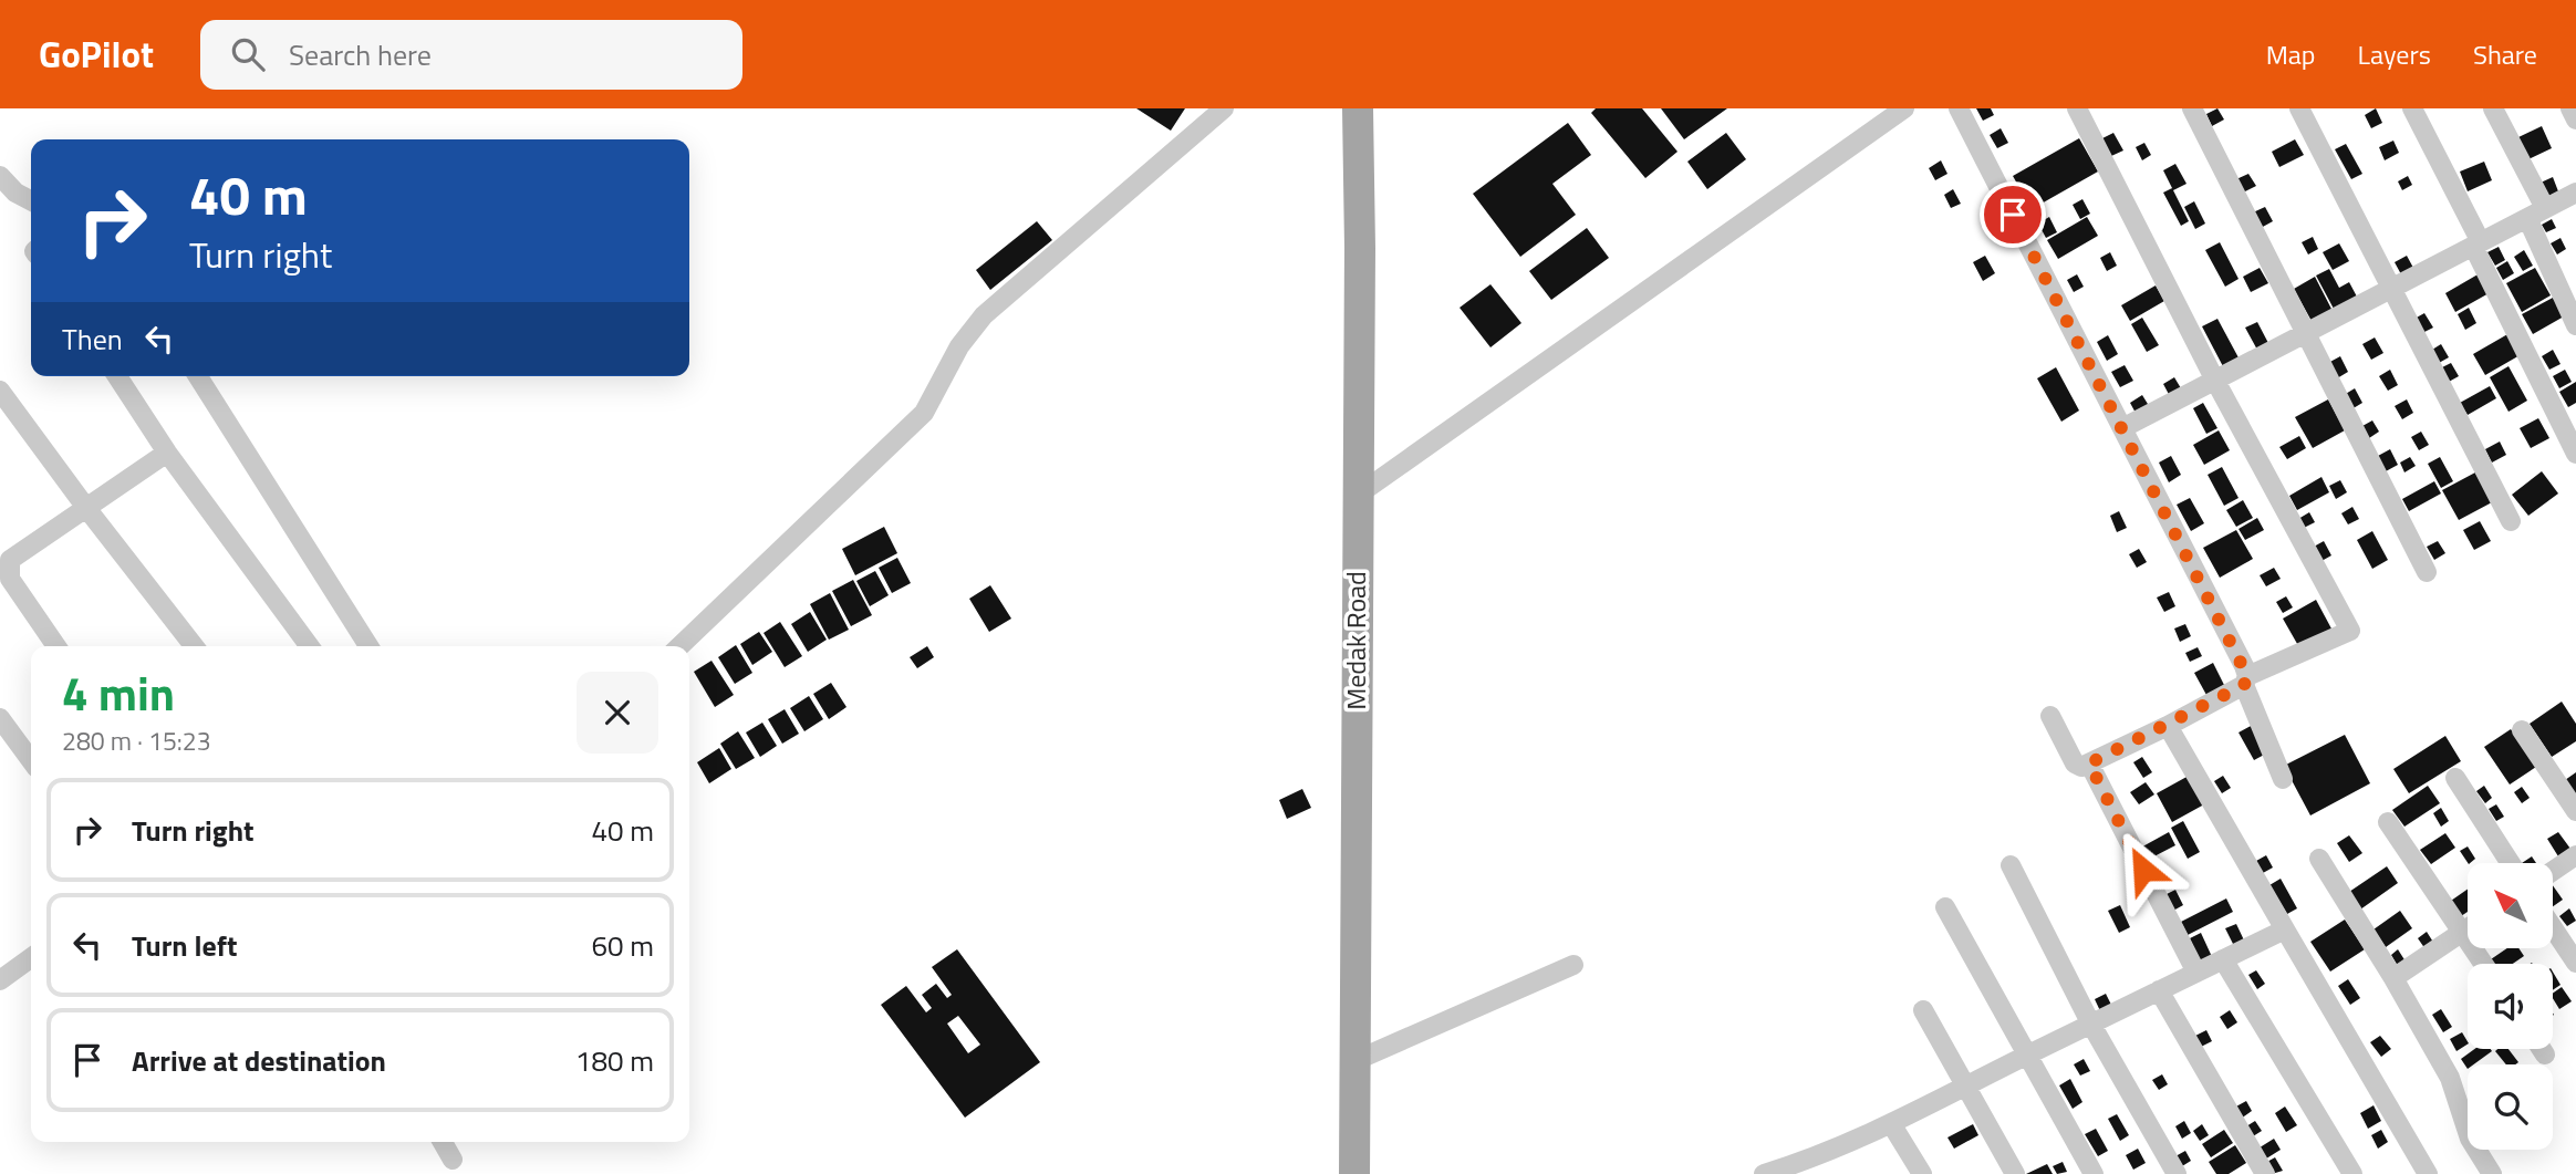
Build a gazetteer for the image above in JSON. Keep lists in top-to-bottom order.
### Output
{
  "streets": {
    "main road": ["Medak Road"]
  },
  "north": "top left",
  "page": {
    "header": "GoPilot",
    "search": "Search here",
    "nav": ["Map", "Layers", "Share"],
    "turn": ["40 m", "Turn right"],
    "then": "Then",
    "heading": ["4 min", "280 m · 15:23"],
    "list": [
      {
        "name": "Turn right",
        "value": "40 m"
      },
      {
        "name": "Turn left",
        "value": "60 m"
      },
      {
        "name": "Arrive at destination",
        "value": "180 m"
      }
    ]
  }
}
